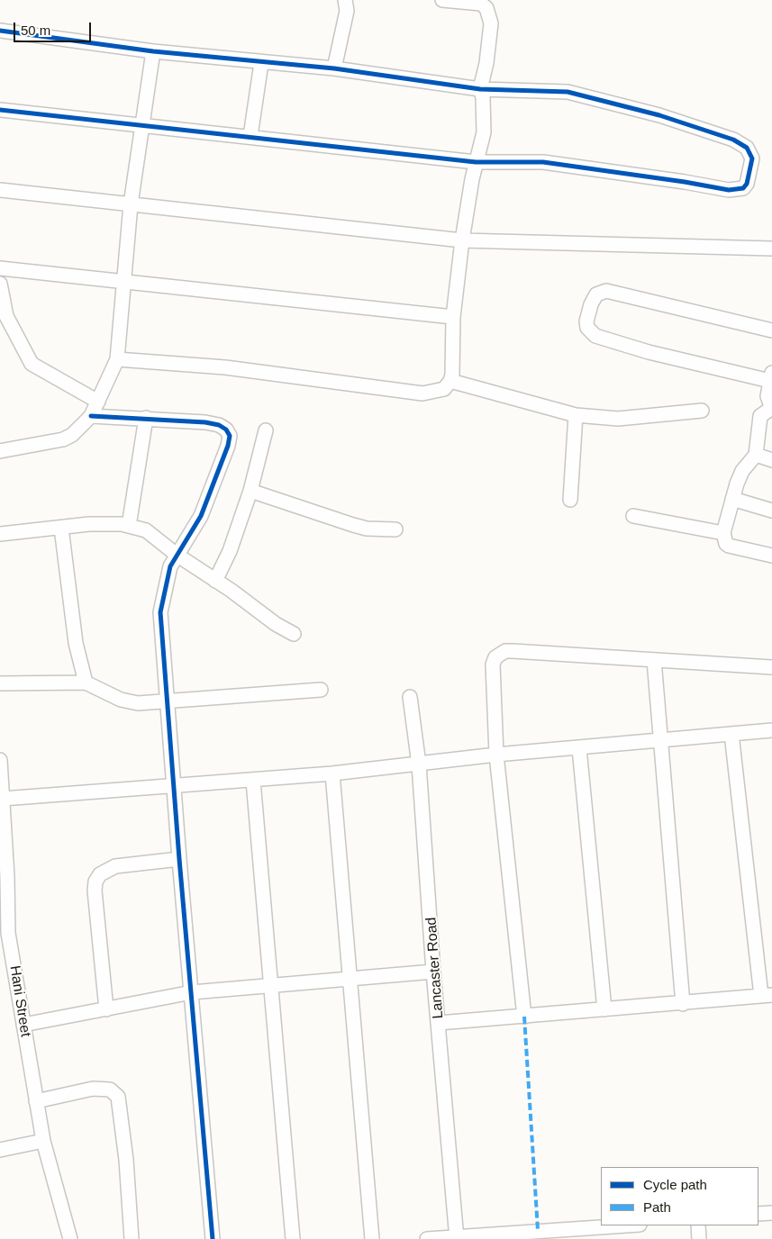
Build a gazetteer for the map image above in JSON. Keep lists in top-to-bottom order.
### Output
{
  "streets": {
    "street": ["Lancaster Road", "Hani Street"]
  },
  "legend": ["Cycle path", "Path"],
  "scale_bar": "50 m"
}
